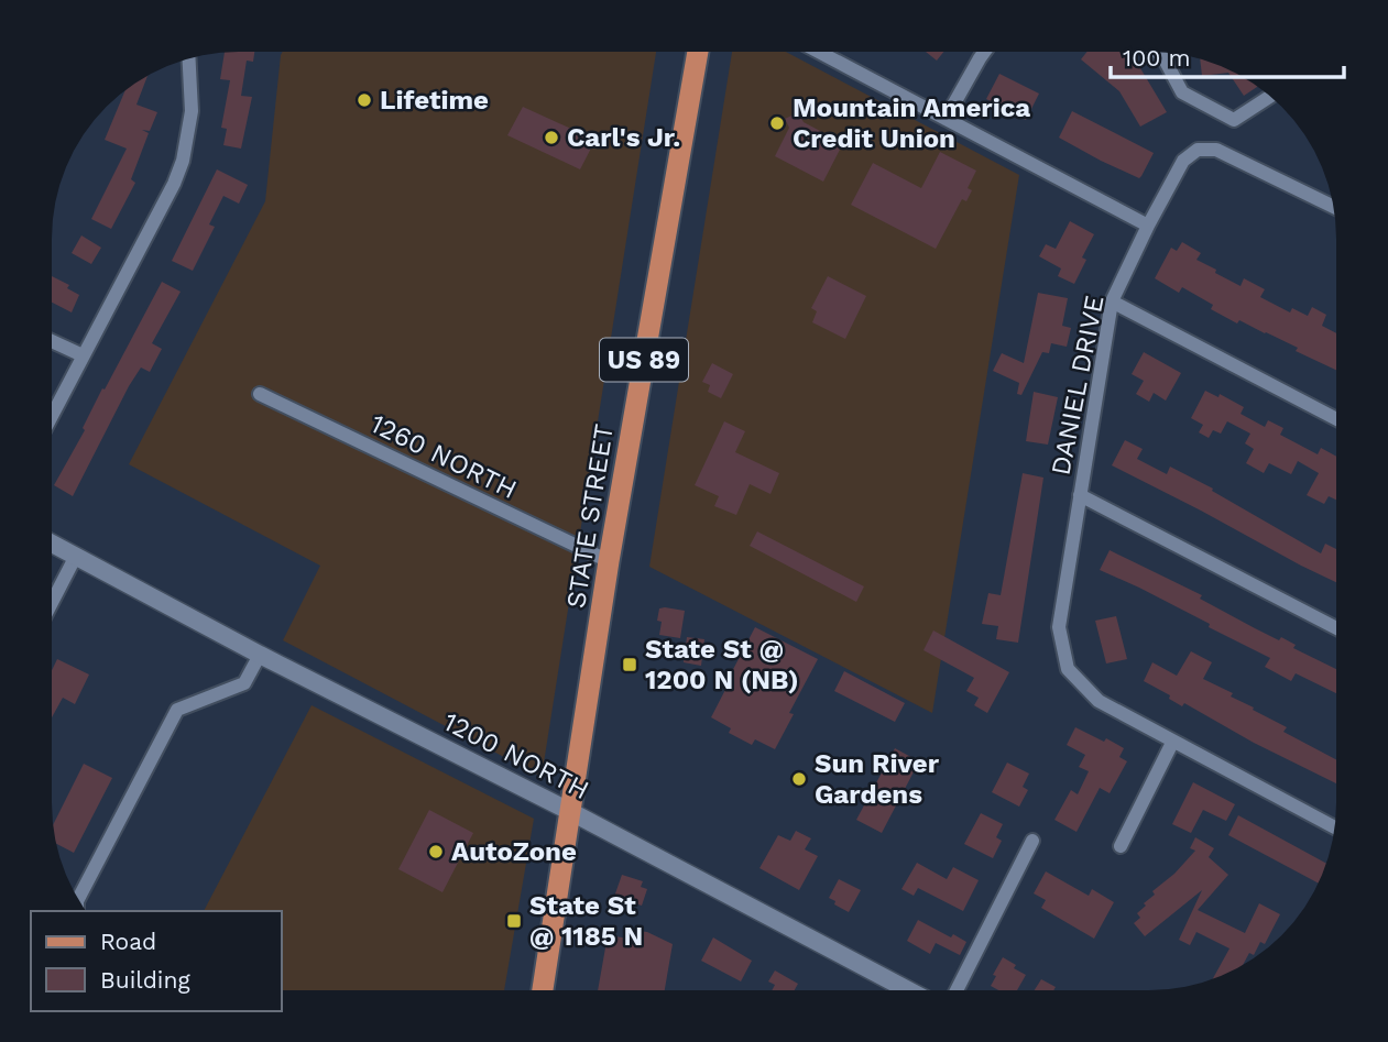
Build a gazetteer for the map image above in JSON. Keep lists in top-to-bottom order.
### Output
{
  "streets": {
    "main road": ["US 89", "STATE STREET"],
    "street": ["DANIEL DRIVE", "1260 NORTH", "1200 NORTH"]
  },
  "crossings": [
    ["1260 NORTH", "STATE STREET"],
    ["STATE STREET", "1200 NORTH"]
  ],
  "places": {
    "other": [
      "Lifetime",
      "Mountain America Credit Union",
      "Carl's Jr.",
      "Sun River Gardens",
      "AutoZone"
    ],
    "transit": ["State St @ 1200 N (NB)", "State St @ 1185 N"]
  },
  "legend": ["Road", "Building"],
  "scale_bar": "100 m"
}
